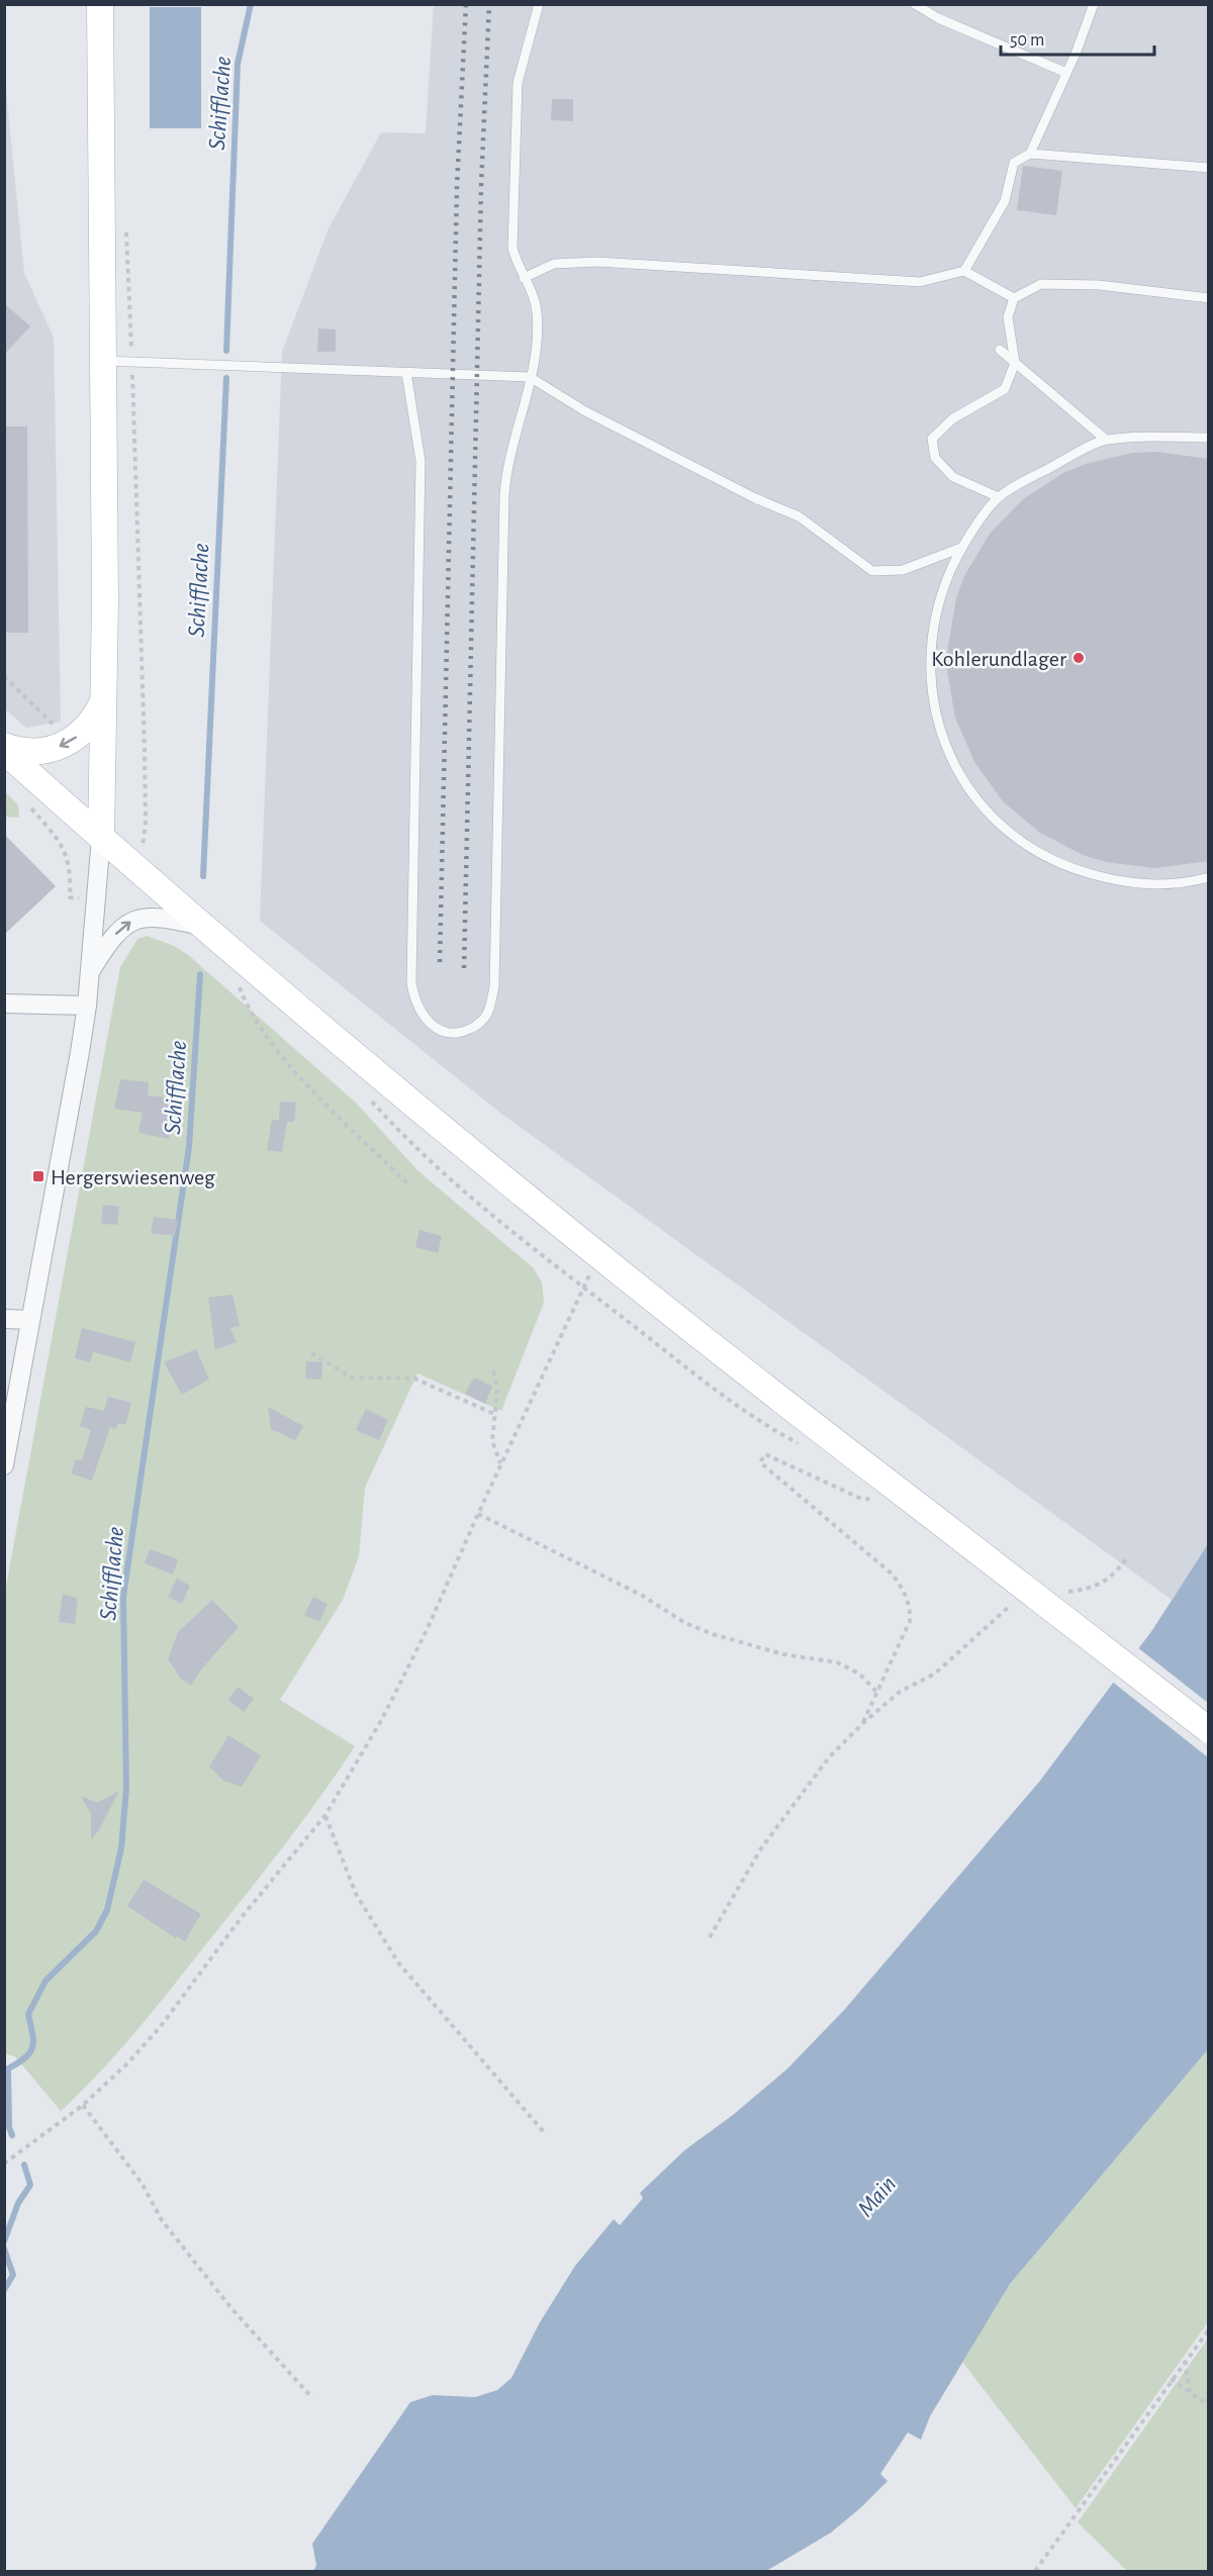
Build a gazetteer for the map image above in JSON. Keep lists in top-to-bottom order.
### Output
{
  "water": ["Schifflache", "Main"],
  "places": {
    "other": ["Kohlerundlager"],
    "transit": ["Hergerswiesenweg"]
  },
  "scale_bar": "50 m"
}
